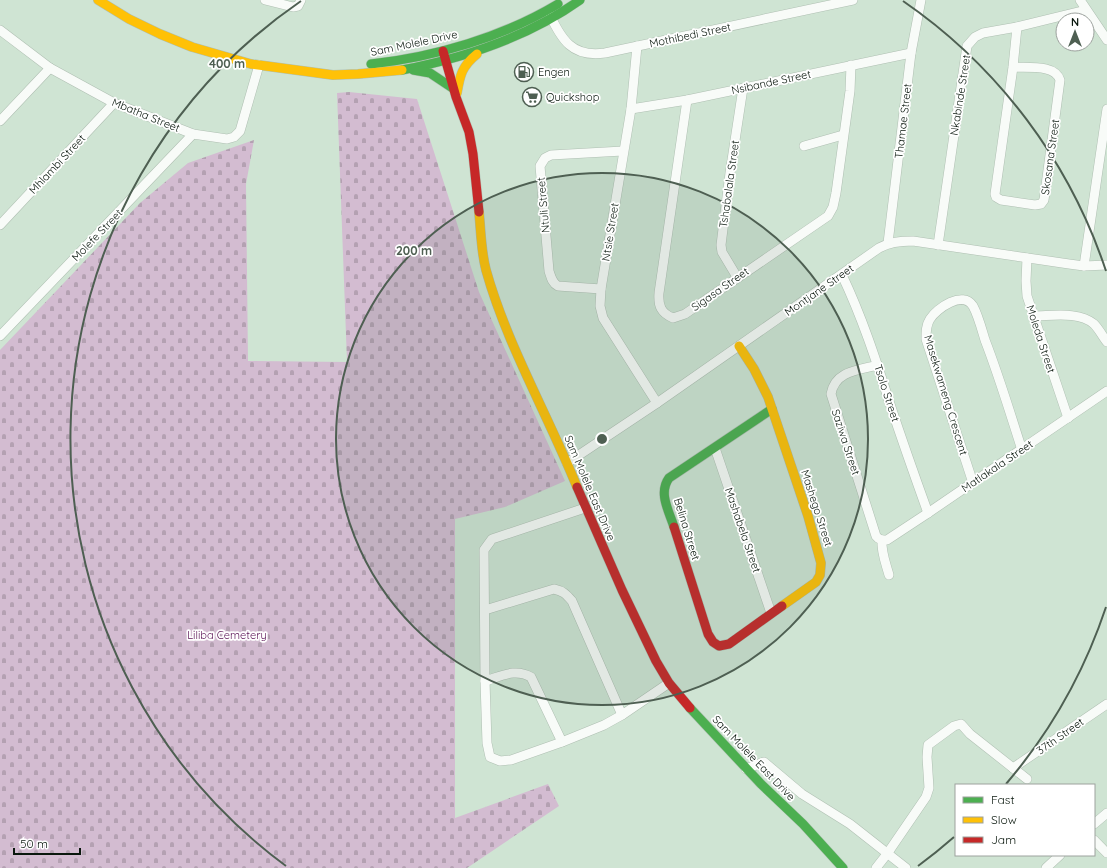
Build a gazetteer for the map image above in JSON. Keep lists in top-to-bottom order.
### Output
{
  "streets": {
    "street": [
      "Mothibedi Street",
      "Sam Molele Drive",
      "Nsibande Street",
      "Nkabinde Street",
      "Mbatha Street",
      "Thamae Street",
      "Skosana Street",
      "Mhlambi Street",
      "Tshabalala Street",
      "Ntuli Street",
      "Ntsie Street",
      "Molefe Street",
      "Sigasa Street",
      "Montjane Street",
      "Moleda Street",
      "Tsolo Street",
      "Masekwameng Crescent",
      "Saziwa Street",
      "Matlakala Street",
      "Sam Molele East Drive",
      "Mashego Street",
      "Belina Street",
      "Mashabela Street",
      "37th Street"
    ]
  },
  "crossings": [
    ["Mothibedi Street", "Sam Molele Drive"],
    ["Mothibedi Street", "Ntsie Street"],
    ["Sam Molele Drive", "Mbatha Street"],
    ["Sam Molele Drive", "Sam Molele East Drive"],
    ["Nsibande Street", "Thamae Street"],
    ["Nsibande Street", "Tshabalala Street"],
    ["Nsibande Street", "Ntsie Street"],
    ["Nsibande Street", "Sigasa Street"],
    ["Nkabinde Street", "Skosana Street"],
    ["Nkabinde Street", "Montjane Street"],
    ["Mbatha Street", "Mhlambi Street"],
    ["Mbatha Street", "Molefe Street"],
    ["Thamae Street", "Montjane Street"],
    ["Tshabalala Street", "Sigasa Street"],
    ["Ntuli Street", "Ntsie Street"],
    ["Ntsie Street", "Montjane Street"],
    ["Montjane Street", "Moleda Street"],
    ["Montjane Street", "Tsolo Street"],
    ["Montjane Street", "Sam Molele East Drive"],
    ["Montjane Street", "Mashego Street"],
    ["Moleda Street", "Matlakala Street"],
    ["Tsolo Street", "Saziwa Street"],
    ["Tsolo Street", "Matlakala Street"],
    ["Masekwameng Crescent", "Matlakala Street"],
    ["Saziwa Street", "Matlakala Street"],
    ["Mashego Street", "Belina Street"],
    ["Mashego Street", "Mashabela Street"],
    ["Belina Street", "Mashabela Street"]
  ],
  "parks": ["Liliba Cemetery"],
  "places": {
    "fuel station": ["Engen"],
    "supermarket": ["Quickshop"]
  },
  "legend": ["Fast", "Slow", "Jam"],
  "scale_bar": "50 m",
  "north": "top",
  "rings": ["400 m", "200 m"]
}
